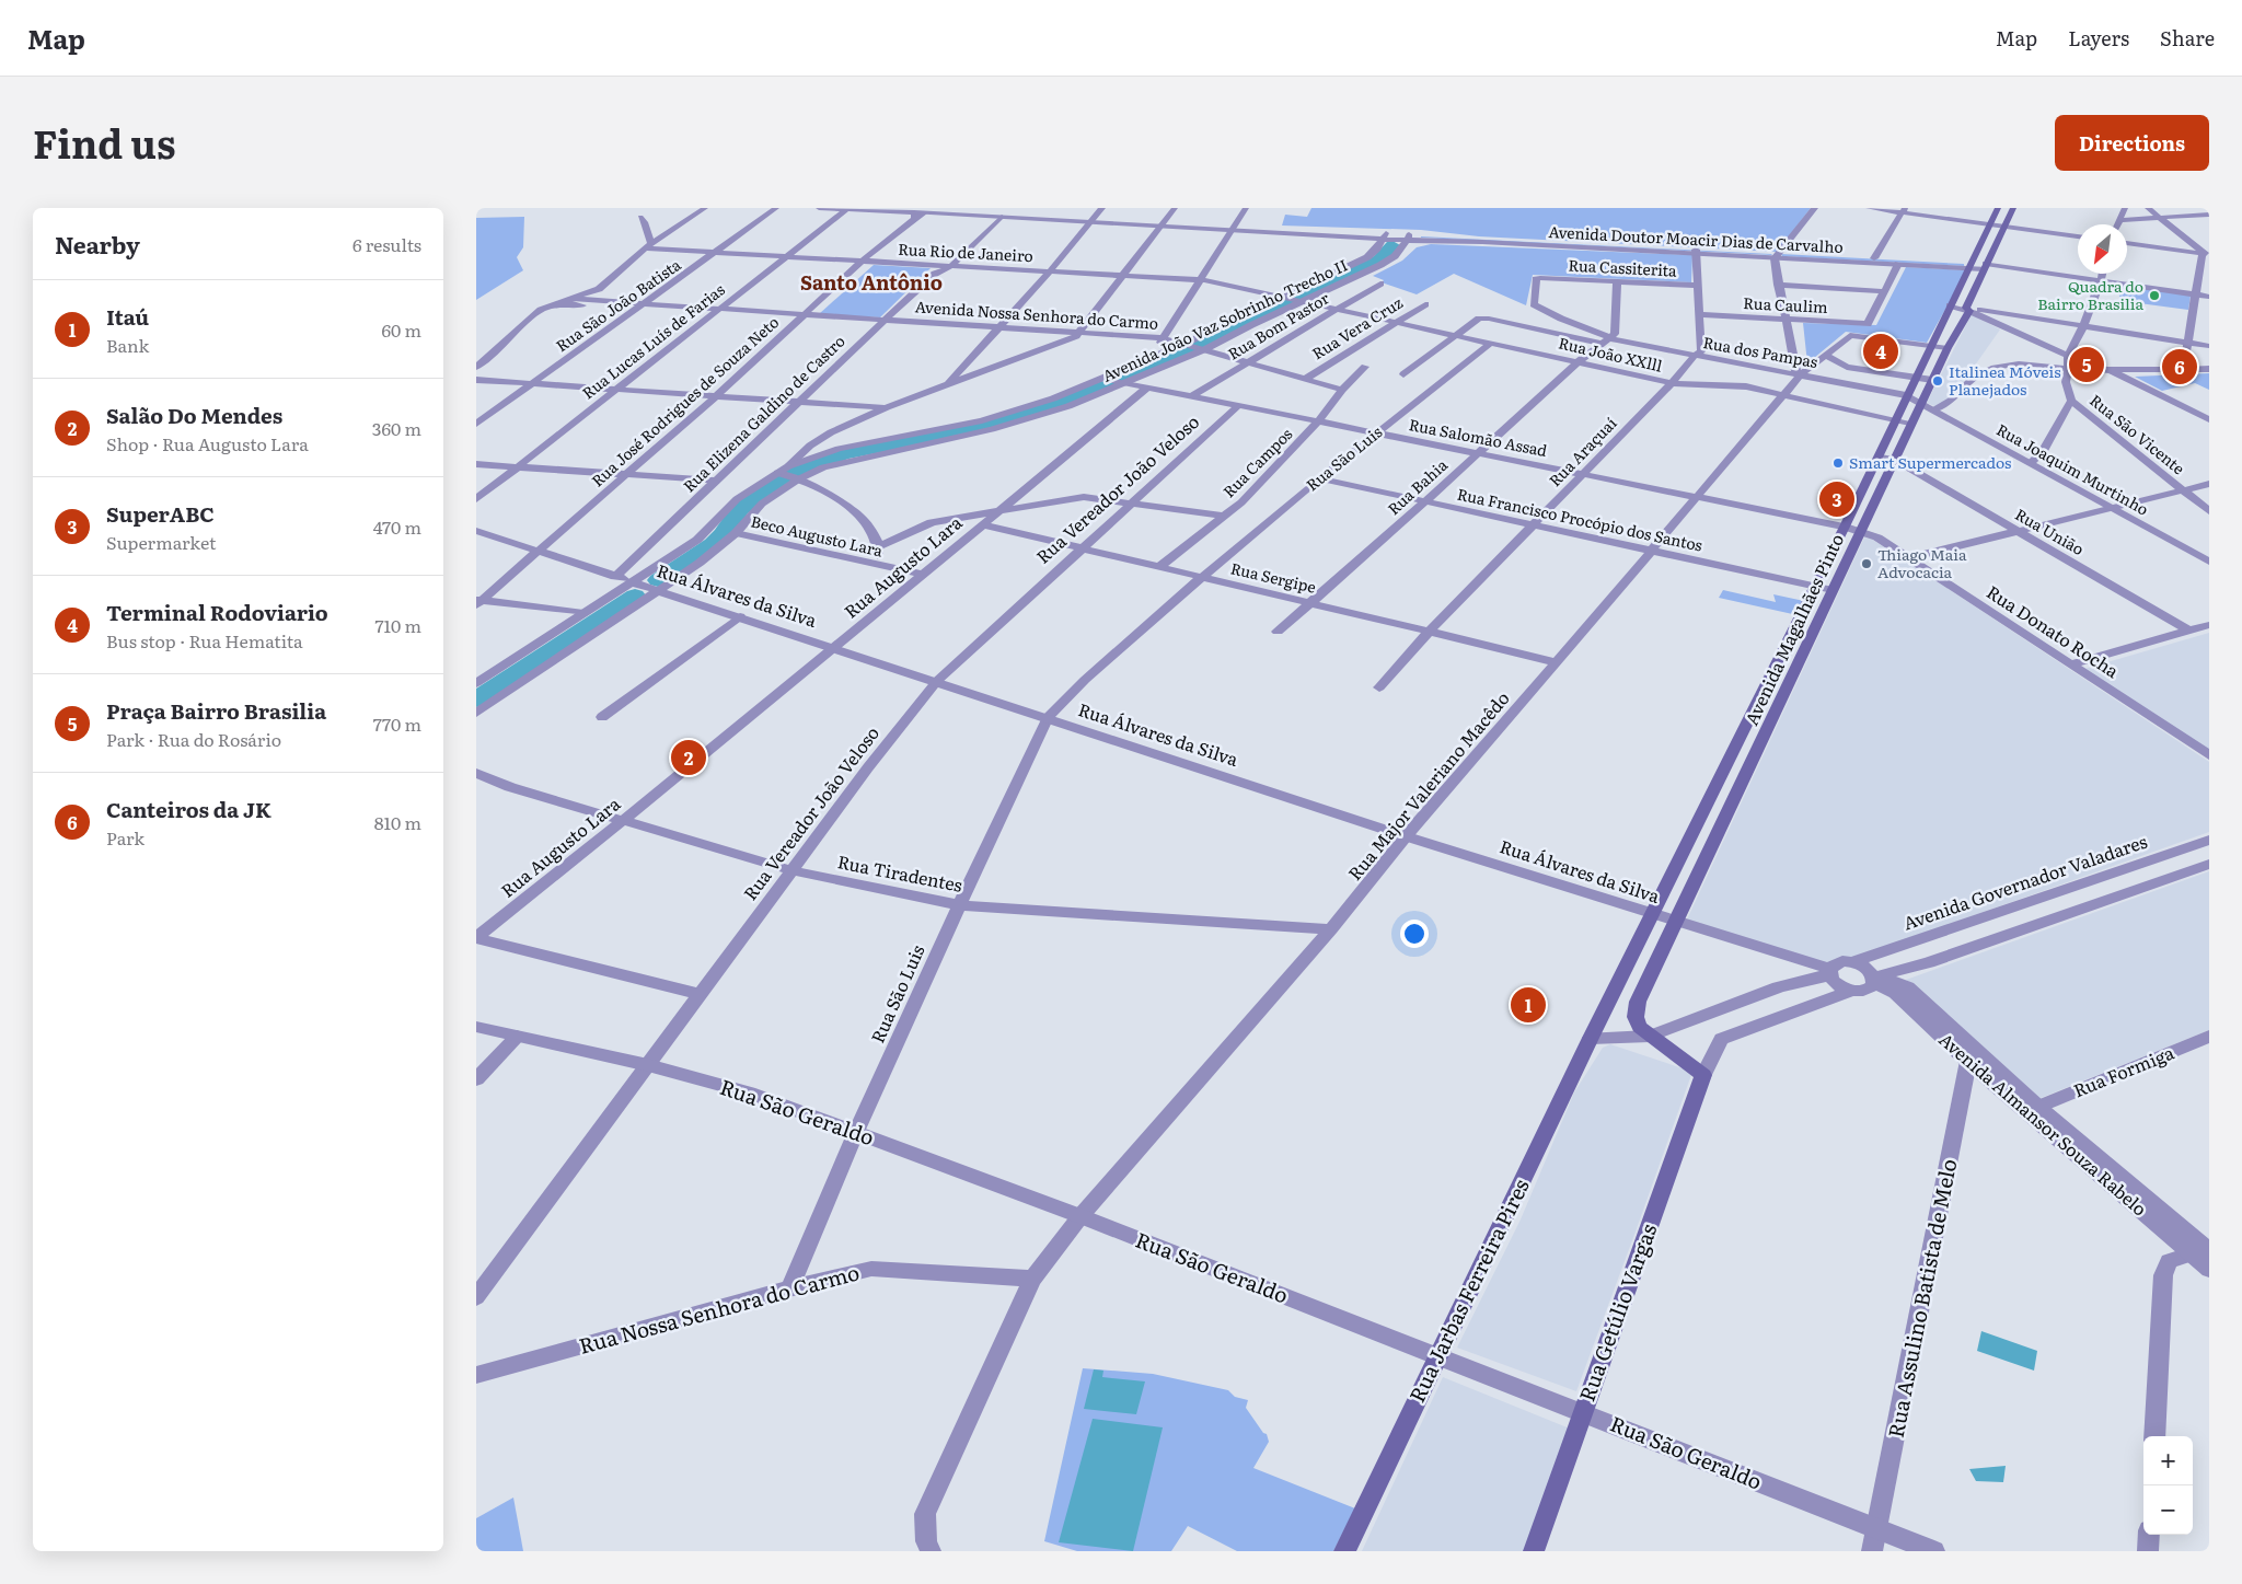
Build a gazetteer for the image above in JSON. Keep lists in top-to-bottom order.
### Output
{
  "streets": {
    "main road": ["Avenida Magalhães Pinto", "Rua Jarbas Ferreira Pires", "Rua Getúlio Vargas"],
    "street": [
      "Avenida Doutor Moacir Dias de Carvalho",
      "Rua Rio de Janeiro",
      "Rua Cassiterita",
      "Rua São João Batista",
      "Rua Caulim",
      "Avenida Nossa Senhora do Carmo",
      "Avenida João Vaz Sobrinho Trecho II",
      "Rua Bom Pastor",
      "Rua Vera Cruz",
      "Rua Lucas Luís de Farias",
      "Rua dos Pampas",
      "Rua João XXlll",
      "Rua José Rodrigues de Souza Neto",
      "Rua Elizena Galdino de Castro",
      "Rua São Vicente",
      "Rua Salomão Assad",
      "Rua Araçuaí",
      "Rua São Luis",
      "Rua Campos",
      "Rua Joaquim Murtinho",
      "Rua Bahia",
      "Rua Vereador João Veloso",
      "Rua Francisco Procópio dos Santos",
      "Rua União",
      "Beco Augusto Lara",
      "Rua Augusto Lara",
      "Rua Sergipe",
      "Rua Álvares da Silva",
      "Rua Donato Rocha",
      "Rua Major Valeriano Macêdo",
      "Rua Tiradentes",
      "Avenida Governador Valadares",
      "Rua Formiga",
      "Rua São Geraldo",
      "Avenida Almansor Souza Rabelo",
      "Rua Assulino Batista de Melo",
      "Rua Nossa Senhora do Carmo"
    ]
  },
  "crossings": [
    ["Avenida Doutor Moacir Dias de Carvalho", "Avenida João Vaz Sobrinho Trecho II"],
    ["Avenida Doutor Moacir Dias de Carvalho", "Rua Lucas Luís de Farias"],
    ["Avenida Doutor Moacir Dias de Carvalho", "Rua José Rodrigues de Souza Neto"],
    ["Avenida Doutor Moacir Dias de Carvalho", "Avenida Magalhães Pinto"],
    ["Rua Rio de Janeiro", "Rua São João Batista"],
    ["Rua Rio de Janeiro", "Avenida João Vaz Sobrinho Trecho II"],
    ["Rua Rio de Janeiro", "Rua Lucas Luís de Farias"],
    ["Rua Rio de Janeiro", "Rua João XXlll"],
    ["Rua Rio de Janeiro", "Rua José Rodrigues de Souza Neto"],
    ["Rua Rio de Janeiro", "Rua Elizena Galdino de Castro"],
    ["Rua Cassiterita", "Rua dos Pampas"],
    ["Rua Cassiterita", "Rua Bahia"],
    ["Rua São João Batista", "Avenida Nossa Senhora do Carmo"],
    ["Avenida Nossa Senhora do Carmo", "Rua Lucas Luís de Farias"],
    ["Avenida Nossa Senhora do Carmo", "Rua José Rodrigues de Souza Neto"],
    ["Avenida Nossa Senhora do Carmo", "Rua Elizena Galdino de Castro"],
    ["Avenida João Vaz Sobrinho Trecho II", "Rua João XXlll"],
    ["Avenida João Vaz Sobrinho Trecho II", "Rua Salomão Assad"],
    ["Avenida João Vaz Sobrinho Trecho II", "Beco Augusto Lara"],
    ["Avenida João Vaz Sobrinho Trecho II", "Rua Álvares da Silva"],
    ["Rua Bom Pastor", "Rua João XXlll"],
    ["Rua Bom Pastor", "Rua Salomão Assad"],
    ["Rua Vera Cruz", "Rua João XXlll"],
    ["Rua dos Pampas", "Rua João XXlll"],
    ["Rua dos Pampas", "Rua Araçuaí"],
    ["Rua dos Pampas", "Rua Bahia"],
    ["Rua dos Pampas", "Avenida Magalhães Pinto"],
    ["Rua dos Pampas", "Rua Major Valeriano Macêdo"],
    ["Rua João XXlll", "Rua Araçuaí"],
    ["Rua João XXlll", "Rua São Luis"],
    ["Rua João XXlll", "Rua Bahia"],
    ["Rua João XXlll", "Avenida Magalhães Pinto"],
    ["Rua João XXlll", "Rua Major Valeriano Macêdo"],
    ["Rua José Rodrigues de Souza Neto", "Rua Álvares da Silva"],
    ["Rua Elizena Galdino de Castro", "Rua Álvares da Silva"],
    ["Rua Salomão Assad", "Rua Araçuaí"],
    ["Rua Salomão Assad", "Rua São Luis"],
    ["Rua Salomão Assad", "Rua Campos"],
    ["Rua Salomão Assad", "Rua Bahia"],
    ["Rua Salomão Assad", "Rua Vereador João Veloso"],
    ["Rua Salomão Assad", "Rua Augusto Lara"],
    ["Rua Salomão Assad", "Avenida Magalhães Pinto"],
    ["Rua Salomão Assad", "Rua Donato Rocha"],
    ["Rua Salomão Assad", "Rua Major Valeriano Macêdo"],
    ["Rua Araçuaí", "Rua Francisco Procópio dos Santos"],
    ["Rua Araçuaí", "Rua Sergipe"],
    ["Rua São Luis", "Rua Francisco Procópio dos Santos"],
    ["Rua São Luis", "Rua Sergipe"],
    ["Rua São Luis", "Rua Álvares da Silva"],
    ["Rua São Luis", "Rua Tiradentes"],
    ["Rua São Luis", "Rua São Geraldo"],
    ["Rua São Luis", "Rua Nossa Senhora do Carmo"],
    ["Rua Campos", "Rua Sergipe"],
    ["Rua Joaquim Murtinho", "Avenida Magalhães Pinto"],
    ["Rua Bahia", "Rua Francisco Procópio dos Santos"],
    ["Rua Bahia", "Rua Sergipe"],
    ["Rua Vereador João Veloso", "Rua Sergipe"],
    ["Rua Vereador João Veloso", "Rua Álvares da Silva"],
    ["Rua Vereador João Veloso", "Rua Tiradentes"],
    ["Rua Vereador João Veloso", "Rua São Geraldo"],
    ["Rua Francisco Procópio dos Santos", "Avenida Magalhães Pinto"],
    ["Rua Francisco Procópio dos Santos", "Rua Major Valeriano Macêdo"],
    ["Rua União", "Avenida Magalhães Pinto"],
    ["Beco Augusto Lara", "Rua Augusto Lara"],
    ["Rua Augusto Lara", "Rua Sergipe"],
    ["Rua Augusto Lara", "Rua Álvares da Silva"],
    ["Rua Augusto Lara", "Rua Tiradentes"],
    ["Rua Sergipe", "Rua Major Valeriano Macêdo"],
    ["Rua Álvares da Silva", "Avenida Magalhães Pinto"],
    ["Rua Álvares da Silva", "Rua Major Valeriano Macêdo"],
    ["Rua Álvares da Silva", "Avenida Governador Valadares"],
    ["Rua Álvares da Silva", "Avenida Almansor Souza Rabelo"],
    ["Rua Álvares da Silva", "Rua Getúlio Vargas"],
    ["Avenida Magalhães Pinto", "Rua Donato Rocha"],
    ["Avenida Magalhães Pinto", "Rua Major Valeriano Macêdo"],
    ["Avenida Magalhães Pinto", "Rua Jarbas Ferreira Pires"],
    ["Rua Major Valeriano Macêdo", "Rua Tiradentes"],
    ["Rua Major Valeriano Macêdo", "Rua São Geraldo"],
    ["Rua Major Valeriano Macêdo", "Rua Nossa Senhora do Carmo"],
    ["Avenida Governador Valadares", "Avenida Almansor Souza Rabelo"],
    ["Avenida Governador Valadares", "Rua Getúlio Vargas"],
    ["Rua Formiga", "Avenida Almansor Souza Rabelo"],
    ["Rua São Geraldo", "Rua Jarbas Ferreira Pires"],
    ["Rua São Geraldo", "Rua Assulino Batista de Melo"],
    ["Rua São Geraldo", "Rua Getúlio Vargas"],
    ["Avenida Almansor Souza Rabelo", "Rua Assulino Batista de Melo"],
    ["Avenida Almansor Souza Rabelo", "Rua Getúlio Vargas"]
  ],
  "districts": ["Santo Antônio"],
  "places": [
    "Quadra do Bairro Brasilia",
    "Italinea Móveis Planejados",
    "Smart Supermercados",
    "Thiago Maia Advocacia"
  ],
  "north": "bottom left",
  "page": {
    "header": "Map",
    "nav": ["Map", "Layers", "Share"],
    "title": "Find us",
    "buttons": "Directions",
    "heading": ["Nearby", "6 results"],
    "list": [
      {
        "mark": "1",
        "name": "Itaú",
        "note": "Bank",
        "value": "60 m"
      },
      {
        "mark": "2",
        "name": "Salão Do Mendes",
        "note": "Shop · Rua Augusto Lara",
        "value": "360 m"
      },
      {
        "mark": "3",
        "name": "SuperABC",
        "note": "Supermarket",
        "value": "470 m"
      },
      {
        "mark": "4",
        "name": "Terminal Rodoviario",
        "note": "Bus stop · Rua Hematita",
        "value": "710 m"
      },
      {
        "mark": "5",
        "name": "Praça Bairro Brasilia",
        "note": "Park · Rua do Rosário",
        "value": "770 m"
      },
      {
        "mark": "6",
        "name": "Canteiros da JK",
        "note": "Park",
        "value": "810 m"
      }
    ],
    "pins": [
      "4",
      "5",
      "6",
      "3",
      "2",
      "1"
    ],
    "map_buttons": ["+", "−"]
  }
}
